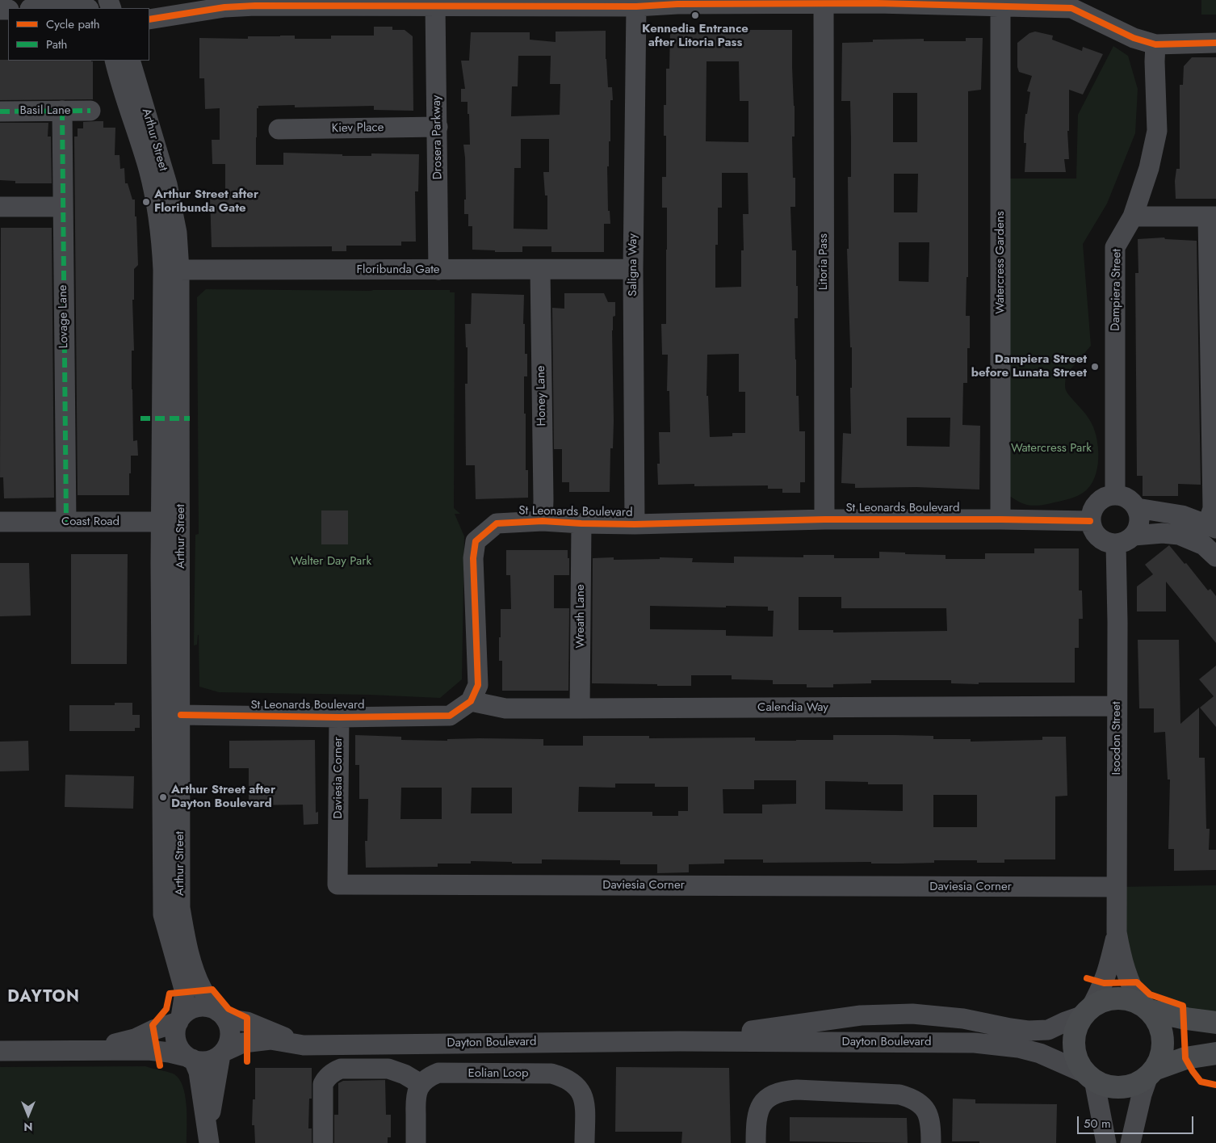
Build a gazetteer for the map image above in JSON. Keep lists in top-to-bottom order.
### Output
{
  "streets": {
    "street": [
      "Basil Lane",
      "Kiev Place",
      "Drosera Parkway",
      "Arthur Street",
      "Litoria Pass",
      "Watercress Gardens",
      "Saligna Way",
      "Floribunda Gate",
      "Dampiera Street",
      "Lovage Lane",
      "Honey Lane",
      "St Leonards Boulevard",
      "Coast Road",
      "Wreath Lane",
      "Calendia Way",
      "Isoodon Street",
      "Daviesia Corner",
      "Dayton Boulevard",
      "Eolian Loop"
    ]
  },
  "crossings": [
    ["Basil Lane", "Lovage Lane"],
    ["Kiev Place", "Drosera Parkway"],
    ["Drosera Parkway", "Floribunda Gate"],
    ["Arthur Street", "Floribunda Gate"],
    ["Arthur Street", "St Leonards Boulevard"],
    ["Arthur Street", "Coast Road"],
    ["Arthur Street", "Dayton Boulevard"],
    ["Litoria Pass", "St Leonards Boulevard"],
    ["Watercress Gardens", "St Leonards Boulevard"],
    ["Saligna Way", "Floribunda Gate"],
    ["Saligna Way", "St Leonards Boulevard"],
    ["Floribunda Gate", "Honey Lane"],
    ["Dampiera Street", "St Leonards Boulevard"],
    ["Dampiera Street", "Isoodon Street"],
    ["Lovage Lane", "Coast Road"],
    ["Honey Lane", "St Leonards Boulevard"],
    ["St Leonards Boulevard", "Wreath Lane"],
    ["St Leonards Boulevard", "Calendia Way"],
    ["St Leonards Boulevard", "Isoodon Street"],
    ["St Leonards Boulevard", "Daviesia Corner"],
    ["Wreath Lane", "Calendia Way"],
    ["Calendia Way", "Isoodon Street"],
    ["Isoodon Street", "Daviesia Corner"],
    ["Isoodon Street", "Dayton Boulevard"]
  ],
  "districts": ["DAYTON"],
  "parks": ["Watercress Park", "Walter Day Park"],
  "places": [
    "Kennedia Entrance after Litoria Pass",
    "Arthur Street after Floribunda Gate",
    "Dampiera Street before Lunata Street",
    "Arthur Street after Dayton Boulevard"
  ],
  "legend": ["Cycle path", "Path"],
  "scale_bar": "50 m",
  "north": "bottom"
}
